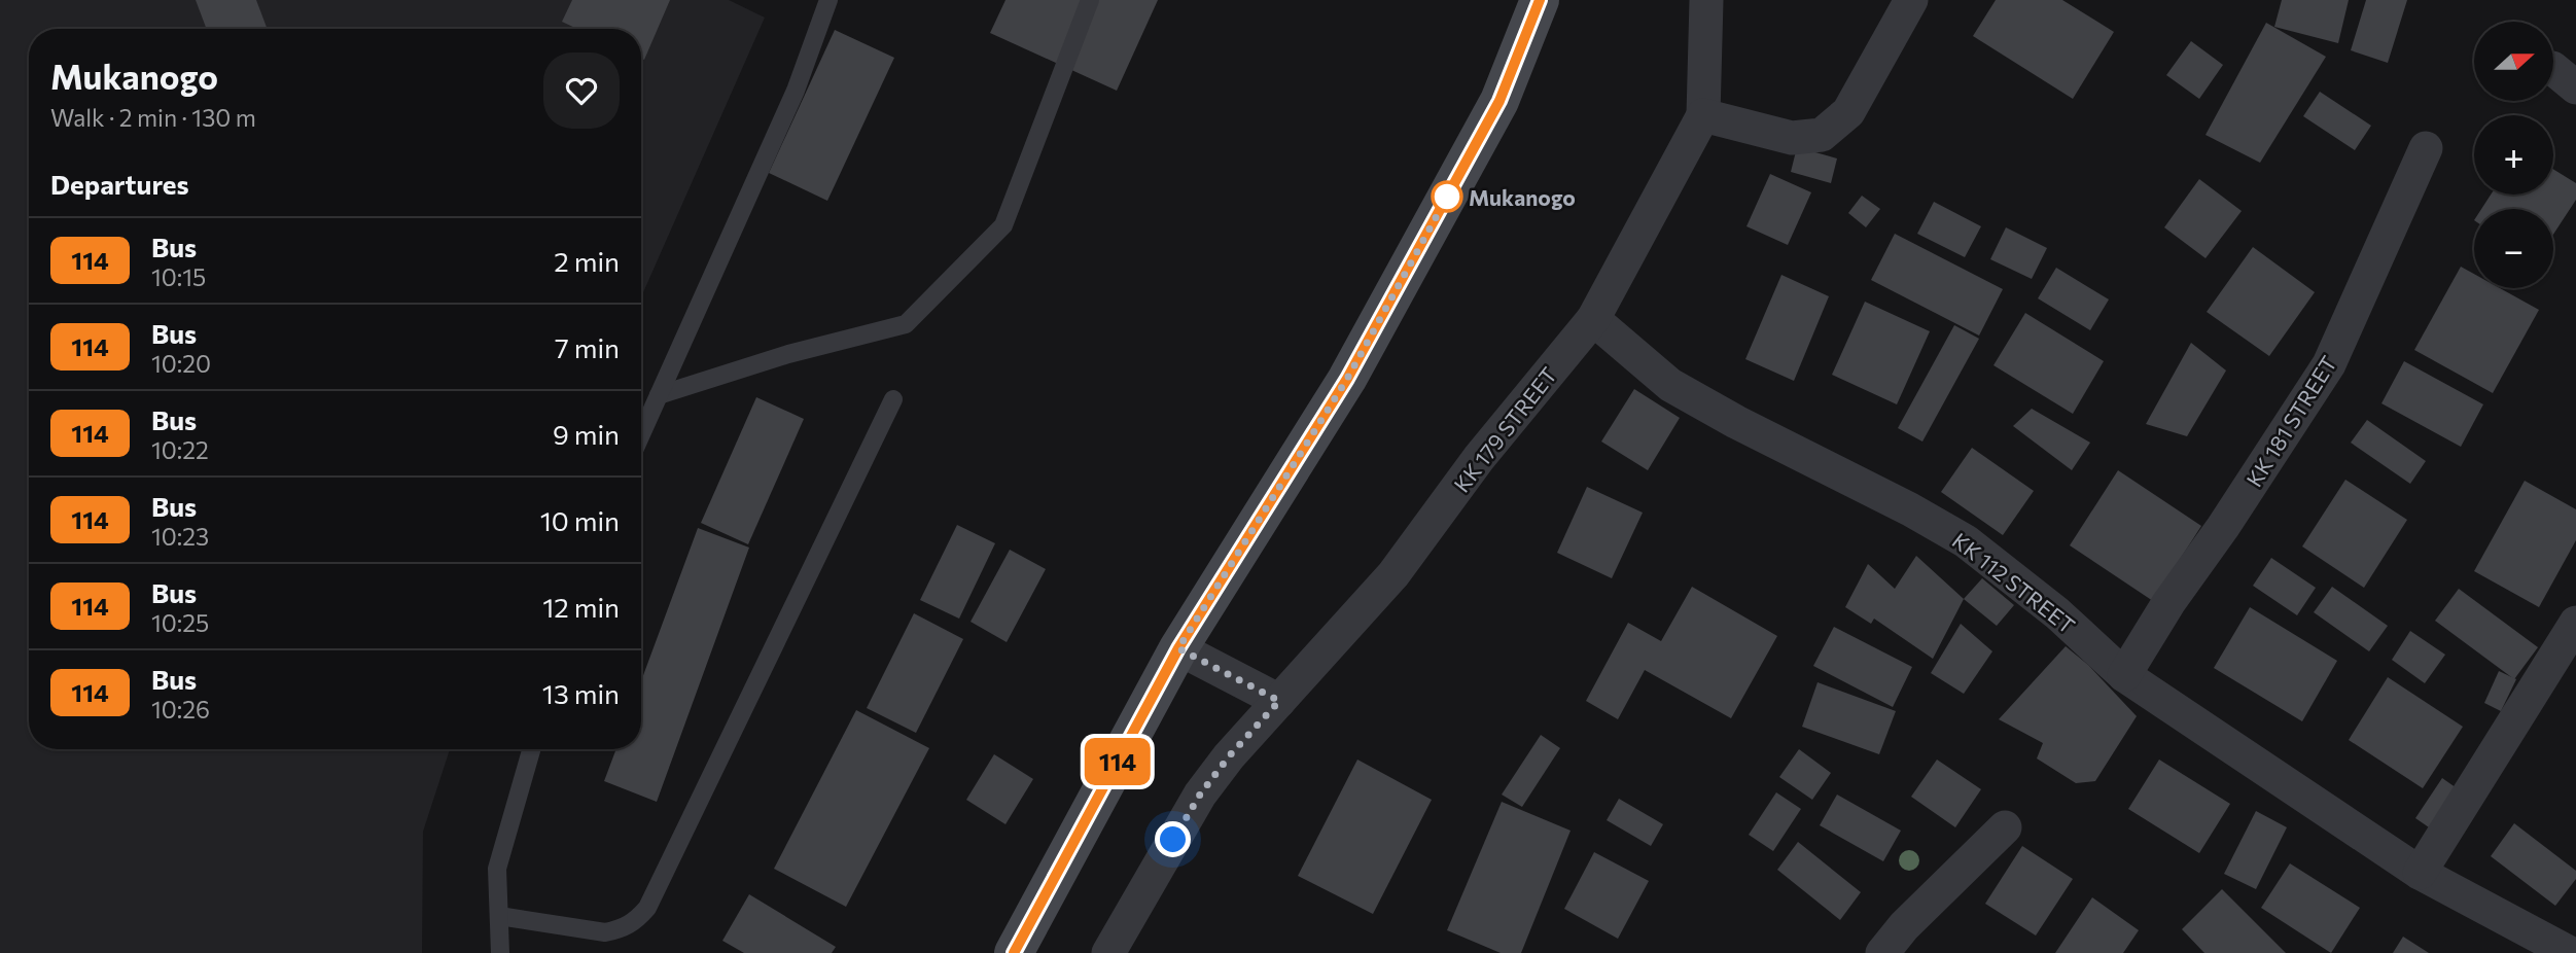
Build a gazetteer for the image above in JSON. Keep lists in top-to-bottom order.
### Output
{
  "streets": {
    "street": ["KK 181 STREET", "KK 179 STREET", "KK 112 STREET"]
  },
  "crossings": [
    ["KK 181 STREET", "KK 112 STREET"],
    ["KK 179 STREET", "KK 112 STREET"]
  ],
  "places": ["Mukanogo"],
  "lines": ["bus line 114"],
  "north": "right",
  "page": {
    "on_map": "114",
    "map_buttons": ["+", "−"],
    "heading": [
      ["Mukanogo", "Walk · 2 min · 130 m"],
      "Departures"
    ],
    "list": [
      {
        "mark": "114",
        "name": "Bus",
        "note": "10:15",
        "value": "2 min"
      },
      {
        "mark": "114",
        "name": "Bus",
        "note": "10:20",
        "value": "7 min"
      },
      {
        "mark": "114",
        "name": "Bus",
        "note": "10:22",
        "value": "9 min"
      },
      {
        "mark": "114",
        "name": "Bus",
        "note": "10:23",
        "value": "10 min"
      },
      {
        "mark": "114",
        "name": "Bus",
        "note": "10:25",
        "value": "12 min"
      },
      {
        "mark": "114",
        "name": "Bus",
        "note": "10:26",
        "value": "13 min"
      }
    ]
  }
}
